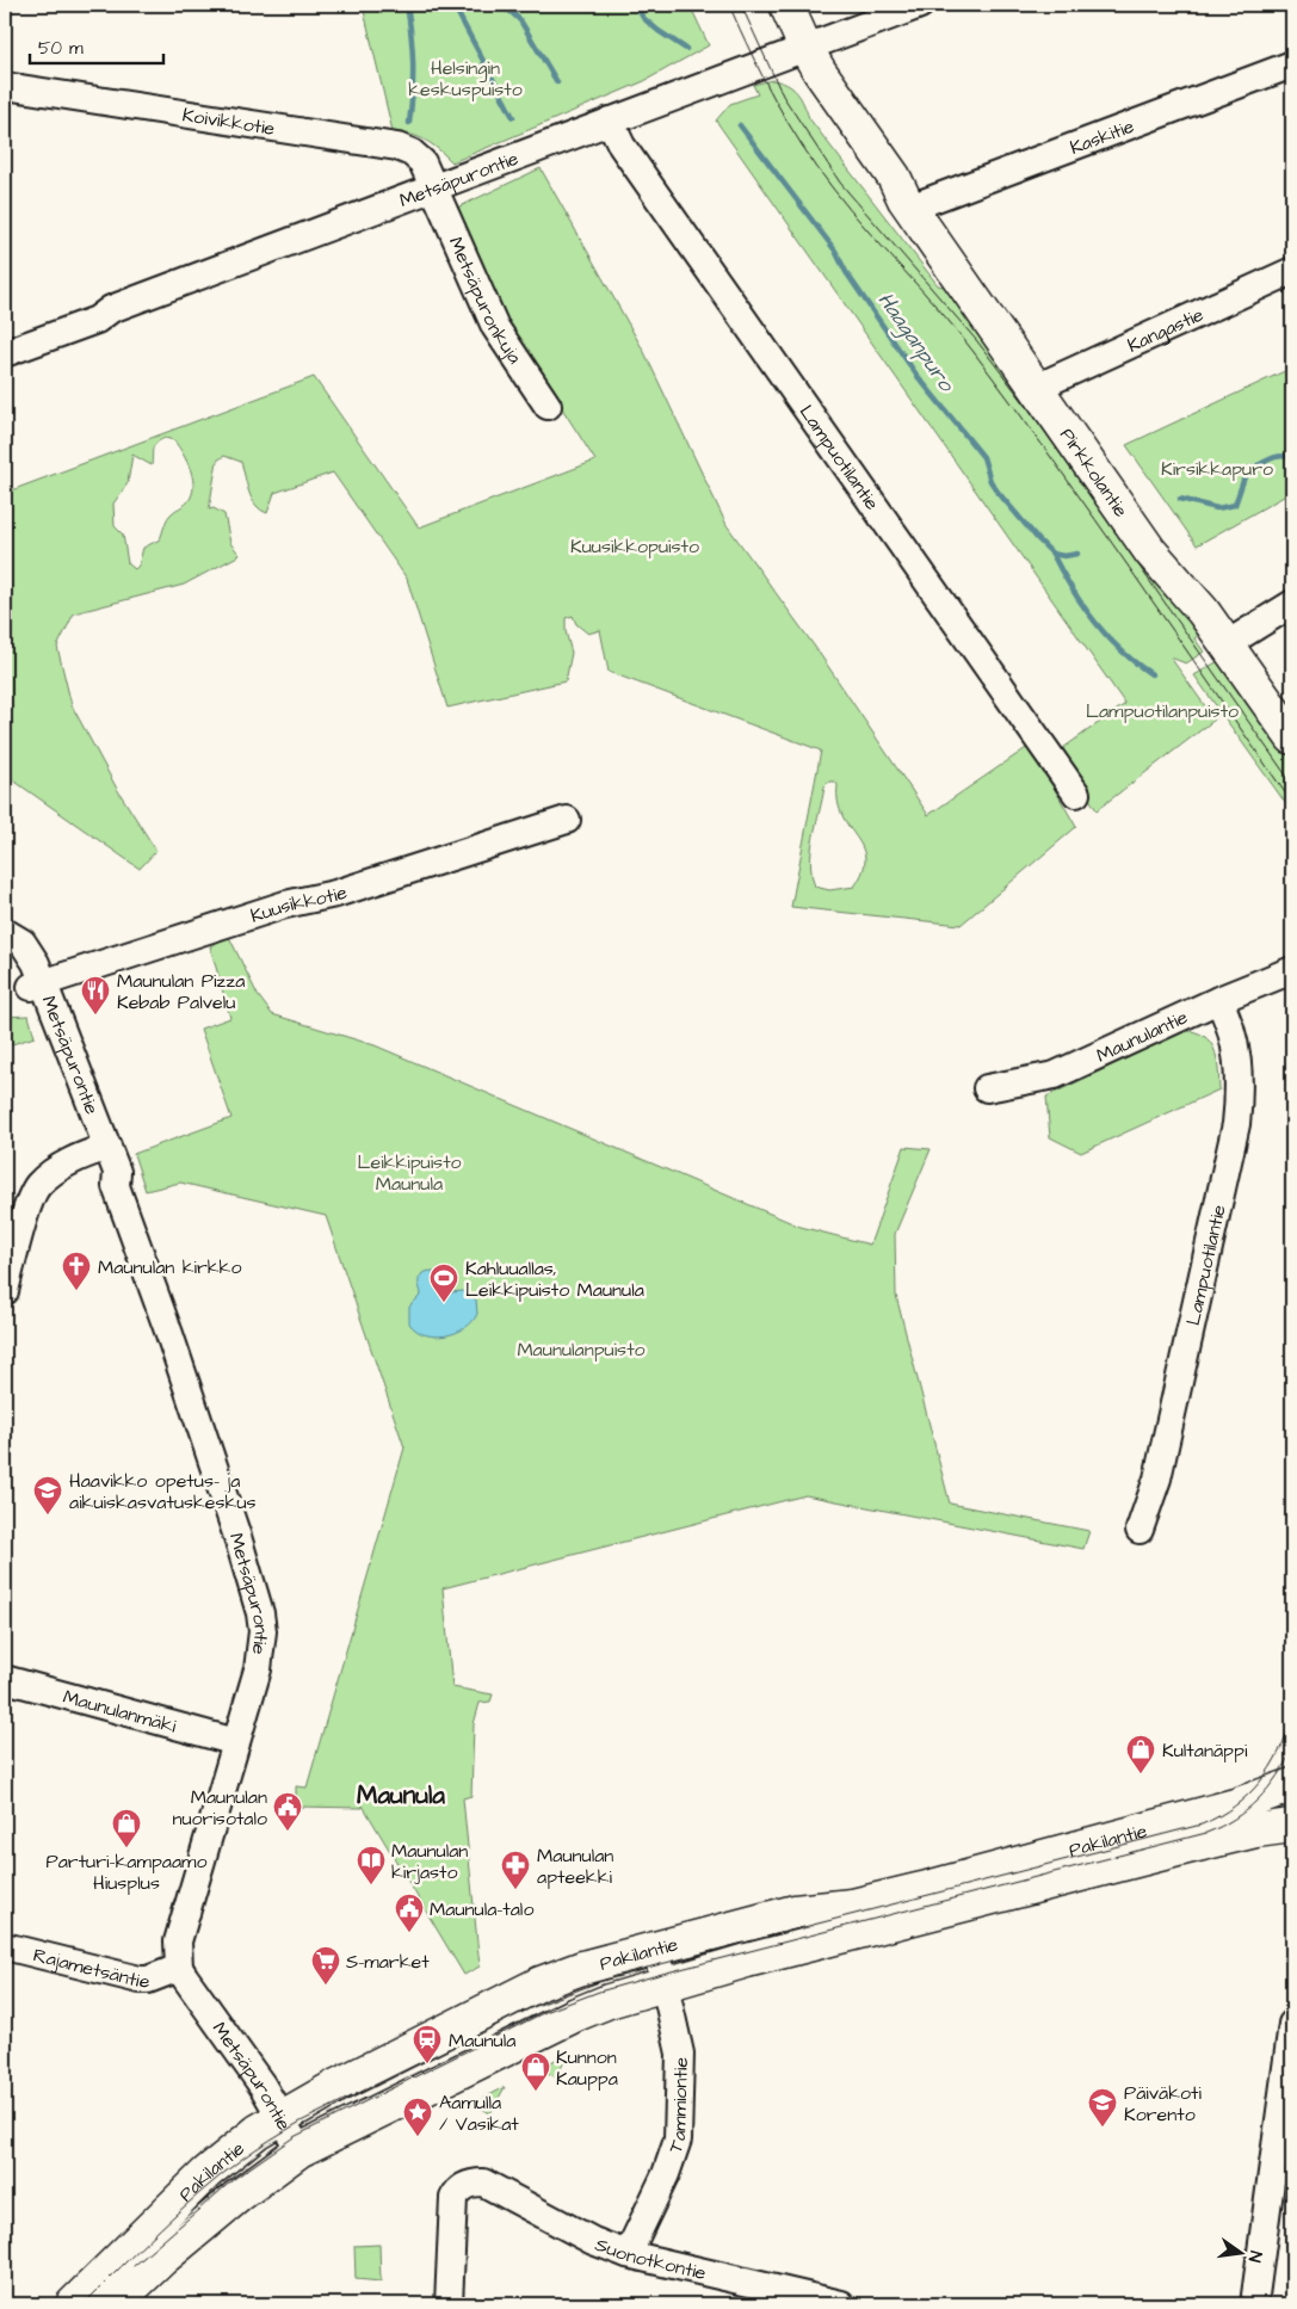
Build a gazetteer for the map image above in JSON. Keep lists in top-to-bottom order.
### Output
{
  "streets": {
    "main road": ["Pirkkolantie", "Pakilantie"],
    "street": [
      "Koivikkotie",
      "Kaskitie",
      "Metsäpurontie",
      "Metsäpuronkuja",
      "Kangastie",
      "Lampuotilantie",
      "Kuusikkotie",
      "Maunulantie",
      "Maunulanmäki",
      "Rajametsäntie",
      "Tammiontie",
      "Suonotkontie"
    ]
  },
  "crossings": [
    ["Koivikkotie", "Metsäpurontie"],
    ["Koivikkotie", "Metsäpuronkuja"],
    ["Kaskitie", "Pirkkolantie"],
    ["Metsäpurontie", "Metsäpuronkuja"],
    ["Metsäpurontie", "Lampuotilantie"],
    ["Metsäpurontie", "Pirkkolantie"],
    ["Metsäpurontie", "Kuusikkotie"],
    ["Metsäpurontie", "Maunulanmäki"],
    ["Metsäpurontie", "Pakilantie"],
    ["Metsäpurontie", "Rajametsäntie"],
    ["Kangastie", "Pirkkolantie"],
    ["Lampuotilantie", "Maunulantie"],
    ["Pakilantie", "Tammiontie"],
    ["Tammiontie", "Suonotkontie"]
  ],
  "districts": ["Maunula"],
  "water": ["Haaganpuro"],
  "parks": [
    "Helsingin keskuspuisto",
    "Kirsikkapuro",
    "Kuusikkopuisto",
    "Lampuotilanpuisto",
    "Leikkipuisto Maunula",
    "Maunulanpuisto"
  ],
  "places": {
    "restaurant": ["Maunulan Pizza Kebab Palvelu"],
    "church": ["Maunulan kirkko"],
    "sports": ["Kahluuallas, Leikkipuisto Maunula"],
    "school or university": ["Haavikko opetus- ja aikuiskasvatuskeskus", "Päiväkoti Korento"],
    "shop": ["Kultanäppi", "Parturi-kampaamo Hiusplus", "Kunnon Kauppa"],
    "public building": ["Maunulan nuorisotalo", "Maunula-talo"],
    "library": ["Maunulan kirjasto"],
    "pharmacy": ["Maunulan apteekki"],
    "supermarket": ["S-market"],
    "station": ["Maunula"],
    "place": ["Aamulla / Vasikat"]
  },
  "scale_bar": "50 m",
  "north": "right"
}
